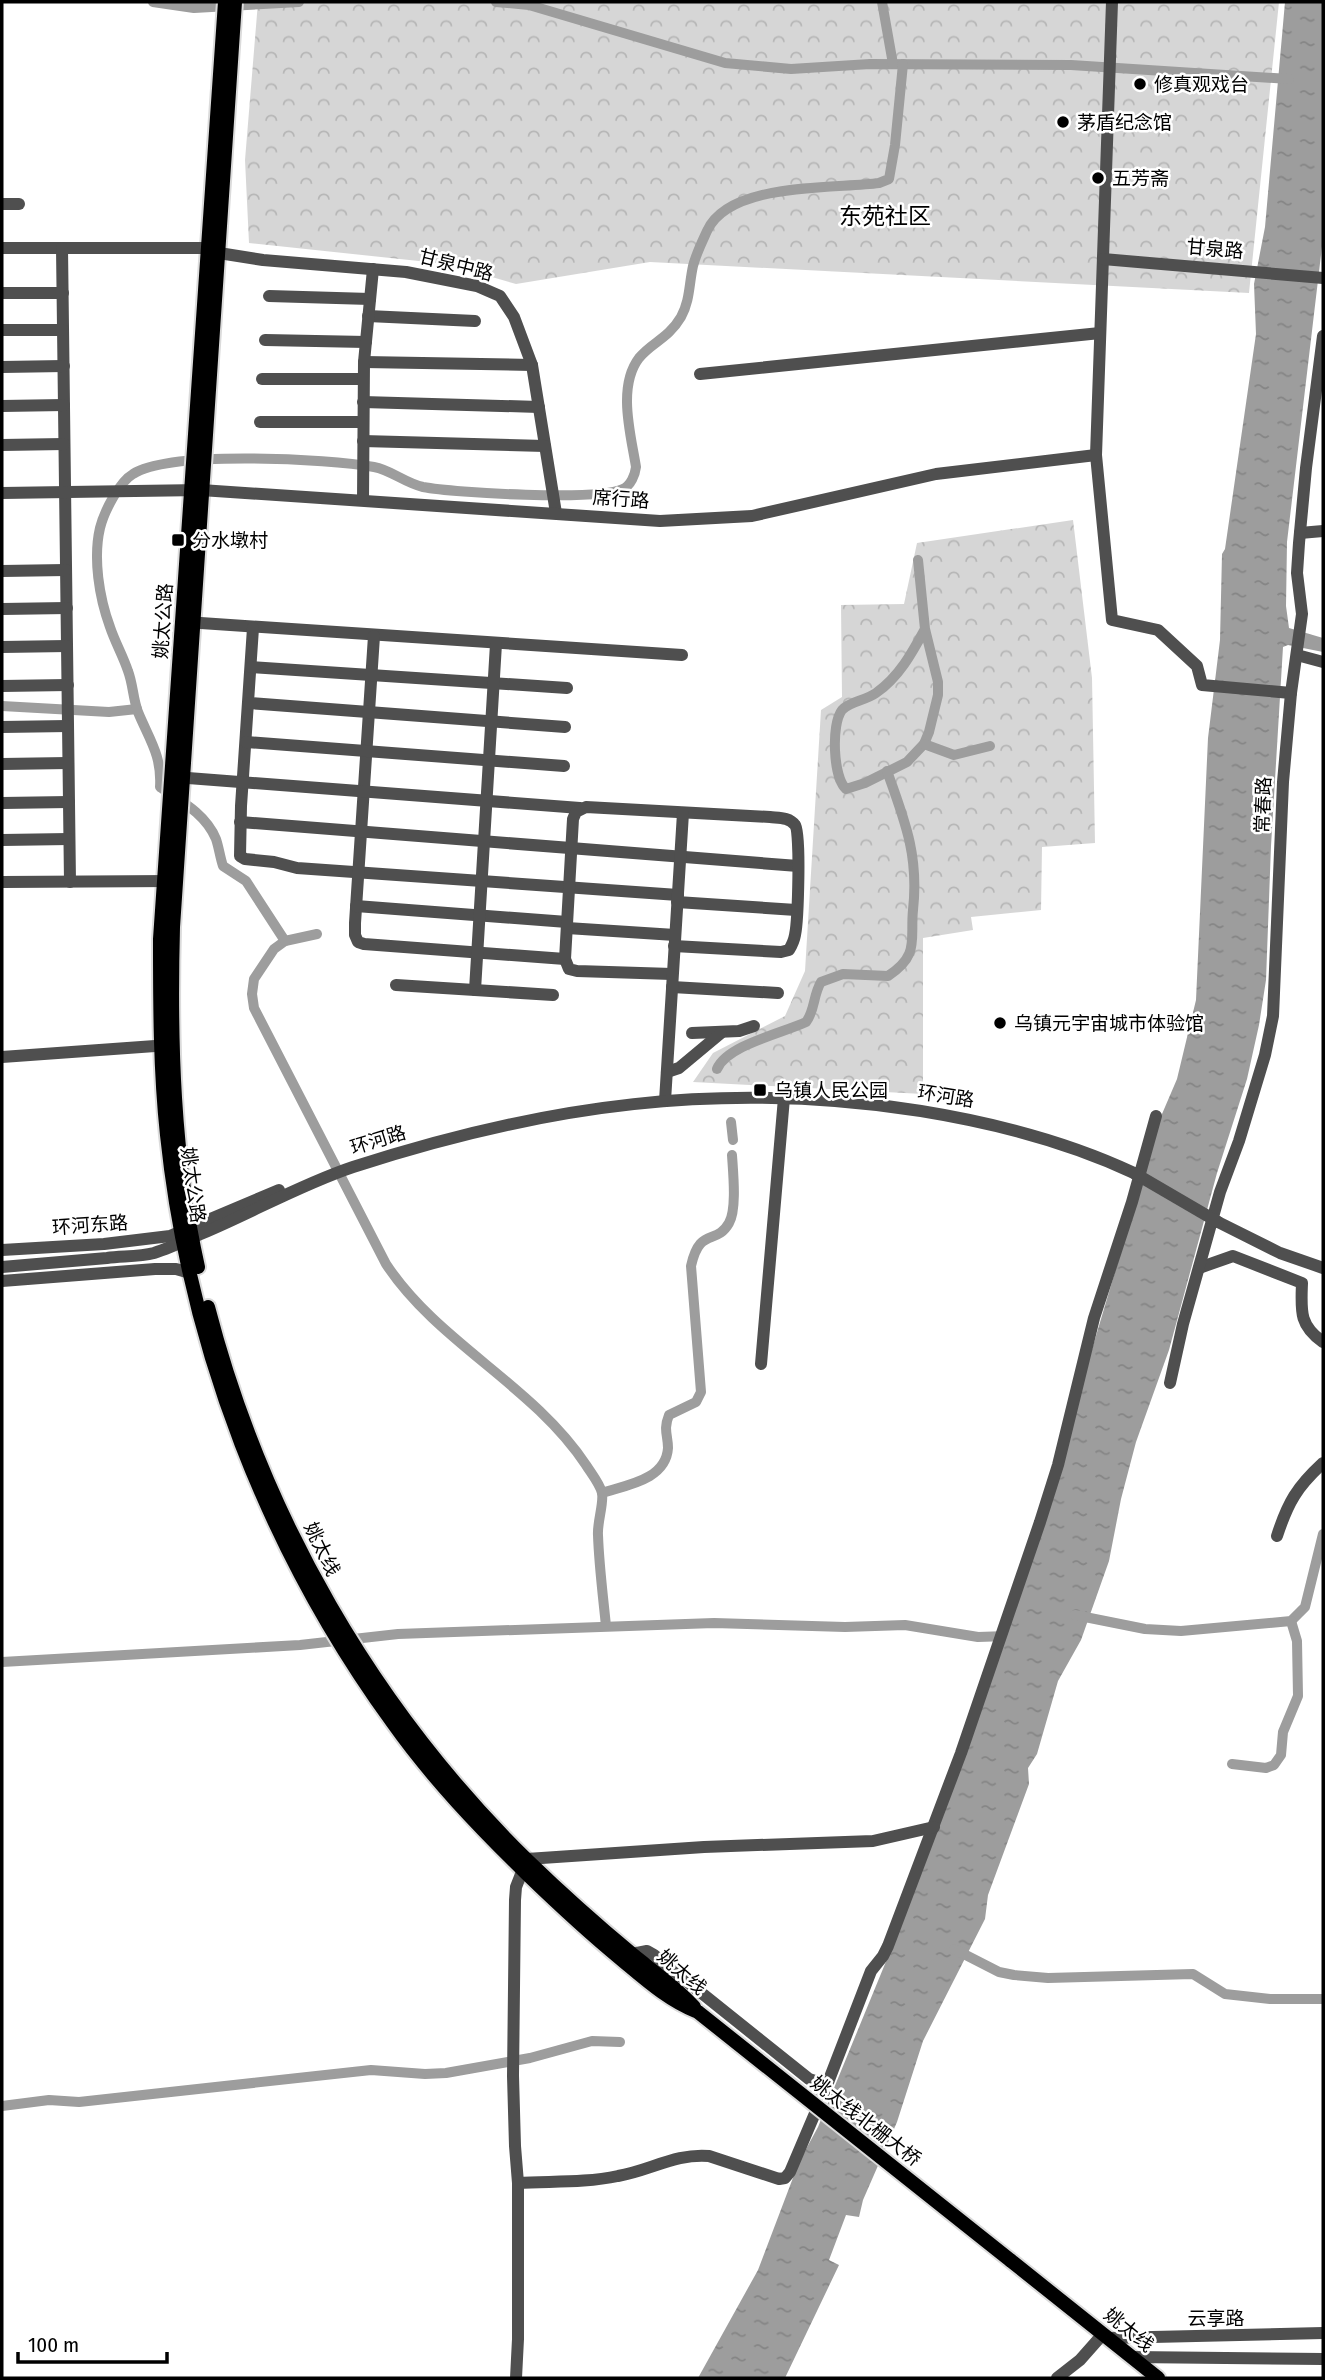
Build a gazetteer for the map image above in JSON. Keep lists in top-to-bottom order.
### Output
{
  "streets": {
    "main road": ["姚太公路", "姚太线", "姚太线北栅大桥"],
    "street": [
      "甘泉路",
      "甘泉中路",
      "席行路",
      "常春路",
      "环河路",
      "环河东路",
      "云享路"
    ]
  },
  "crossings": [
    ["甘泉中路", "席行路"],
    ["甘泉中路", "姚太公路"],
    ["席行路", "姚太公路"],
    ["姚太公路", "环河路"],
    ["姚太公路", "环河东路"],
    ["姚太公路", "姚太线"],
    ["环河路", "环河东路"],
    ["环河路", "姚太线"],
    ["环河东路", "姚太线"],
    ["姚太线", "姚太线北栅大桥"],
    ["姚太线", "云享路"]
  ],
  "districts": ["东苑社区"],
  "places": {
    "other": [
      "修真观戏台",
      "茅盾纪念馆",
      "五芳斋",
      "乌镇元宇宙城市体验馆"
    ],
    "transit": ["分水墩村", "乌镇人民公园"]
  },
  "scale_bar": "100 m"
}
